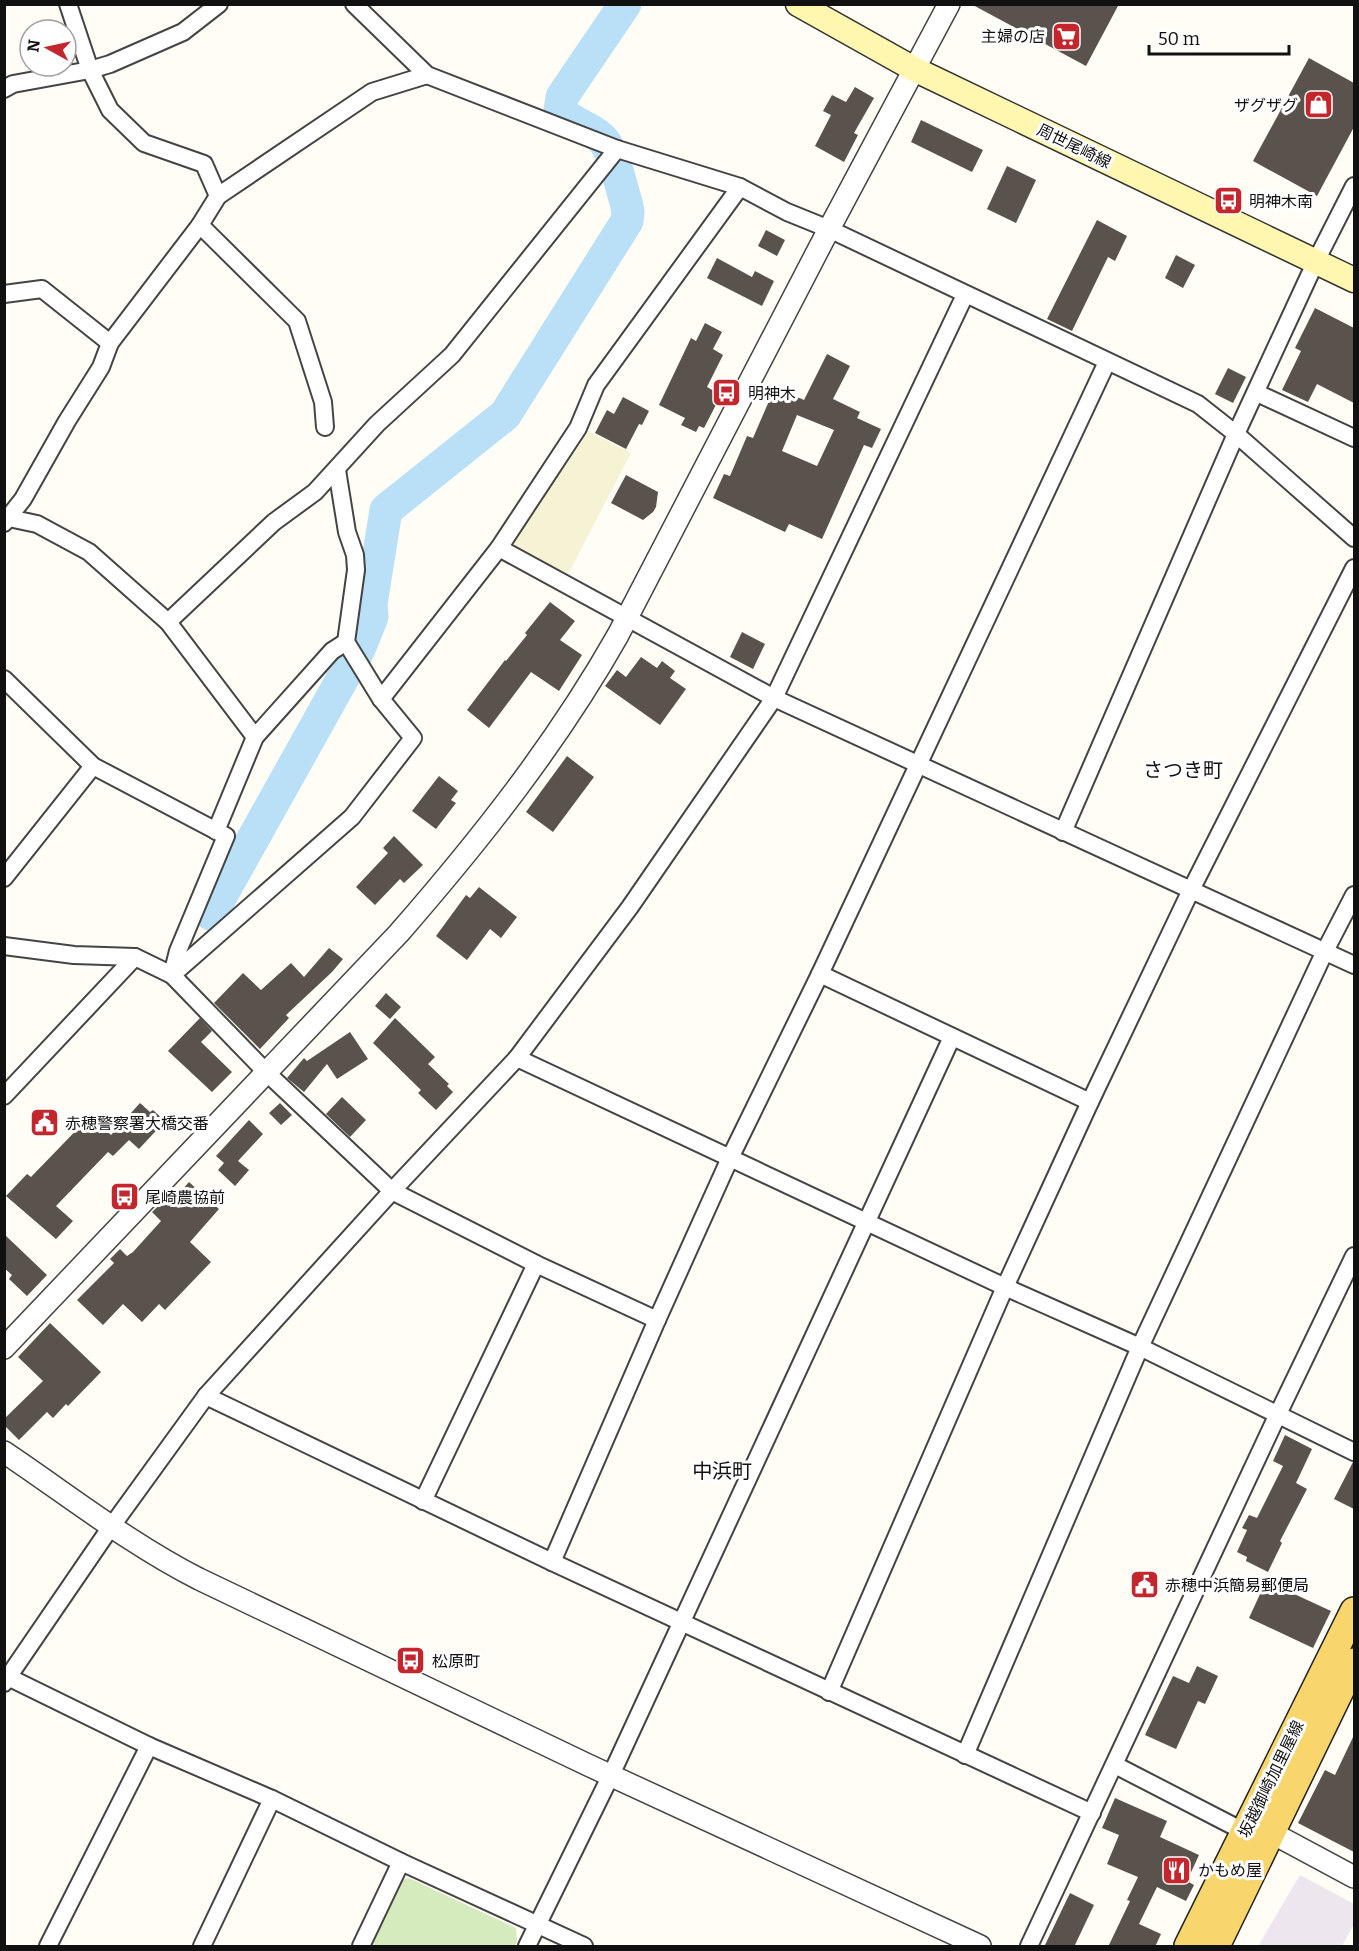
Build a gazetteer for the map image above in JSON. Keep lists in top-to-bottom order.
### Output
{
  "streets": {
    "main road": ["周世尾崎線", "坂越御崎加里屋線"]
  },
  "districts": ["さつき町", "中浜町"],
  "places": {
    "supermarket": ["主婦の店"],
    "shop": ["ザグザグ"],
    "bus stop": [
      "明神木南",
      "明神木",
      "尾崎農協前",
      "松原町"
    ],
    "public building": ["赤穂警察署大橋交番", "赤穂中浜簡易郵便局"],
    "restaurant": ["かもめ屋"]
  },
  "scale_bar": "50 m",
  "north": "left"
}
